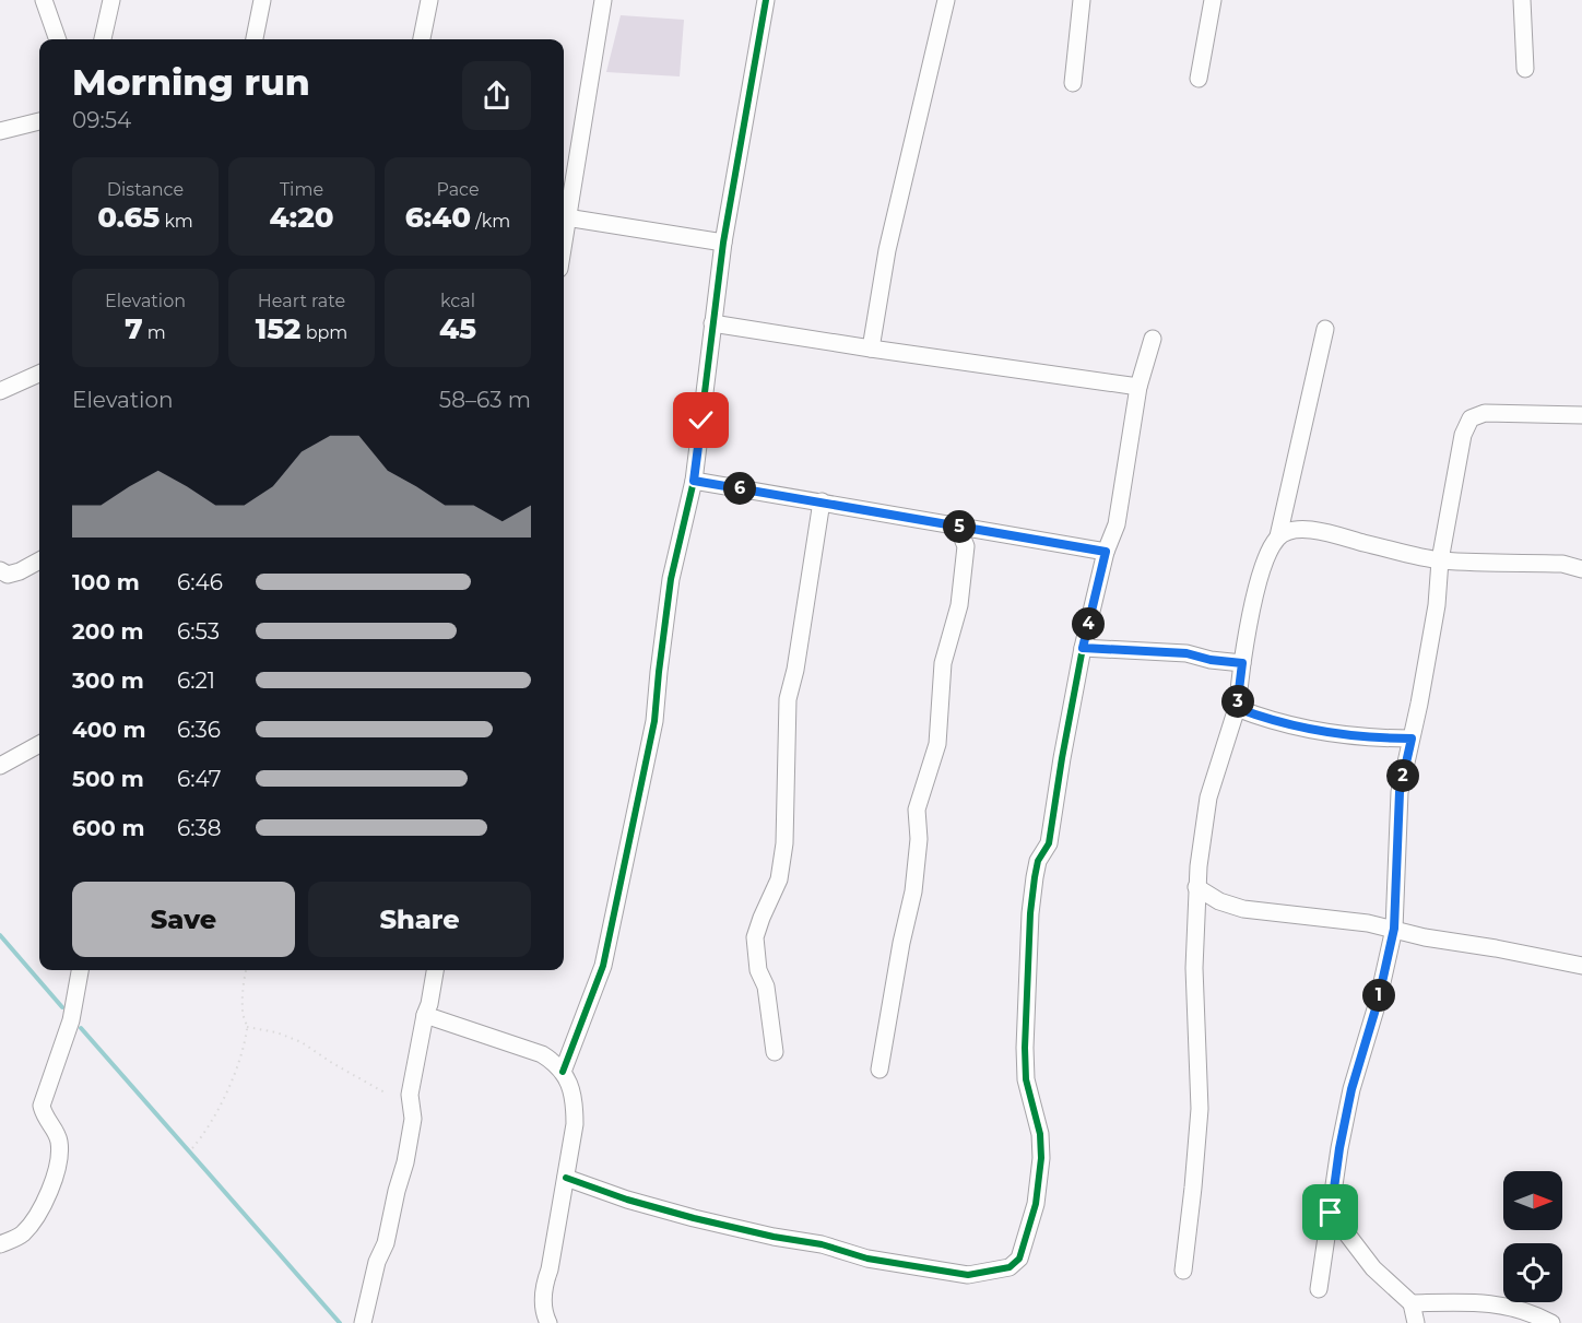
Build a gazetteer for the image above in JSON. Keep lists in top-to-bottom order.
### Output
{
  "north": "right",
  "page": {
    "heading": ["Morning run", "09:54"],
    "stats": [
      ["Distance", "0.65 km"],
      ["Time", "4:20"],
      ["Pace", "6:40 /km"],
      ["Elevation", "7 m"],
      ["Heart rate", "152 bpm"],
      ["kcal", "45"]
    ],
    "chart": ["Elevation", "58–63 m"],
    "pins": [
      "6",
      "5",
      "4",
      "3",
      "2",
      "1"
    ],
    "list": [
      {
        "name": "100 m",
        "note": "6:46"
      },
      {
        "name": "200 m",
        "note": "6:53"
      },
      {
        "name": "300 m",
        "note": "6:21"
      },
      {
        "name": "400 m",
        "note": "6:36"
      },
      {
        "name": "500 m",
        "note": "6:47"
      },
      {
        "name": "600 m",
        "note": "6:38"
      }
    ],
    "buttons": ["Save", "Share"]
  }
}
